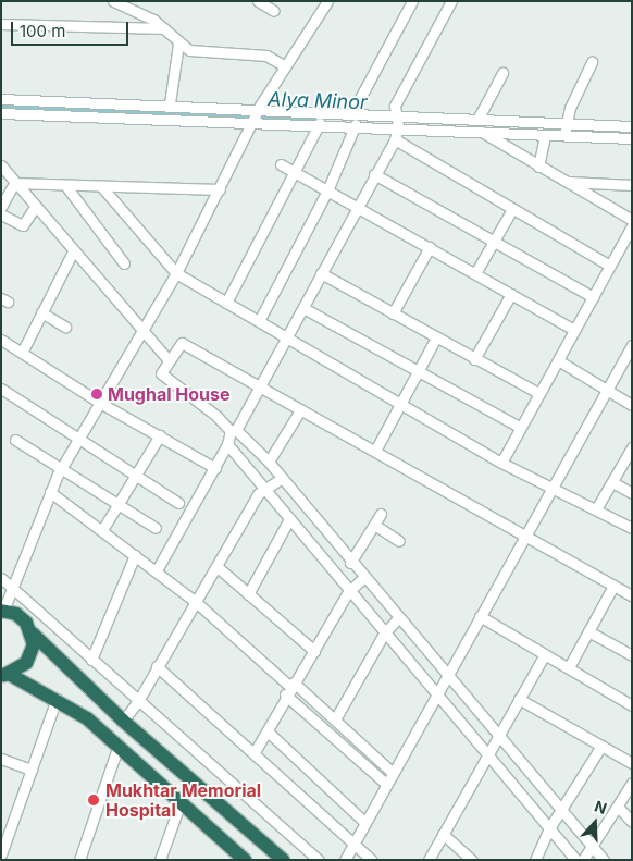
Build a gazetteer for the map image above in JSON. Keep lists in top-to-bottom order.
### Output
{
  "water": ["Alya Minor"],
  "places": ["Mughal House", "Mukhtar Memorial Hospital"],
  "scale_bar": "100 m",
  "north": "top"
}
